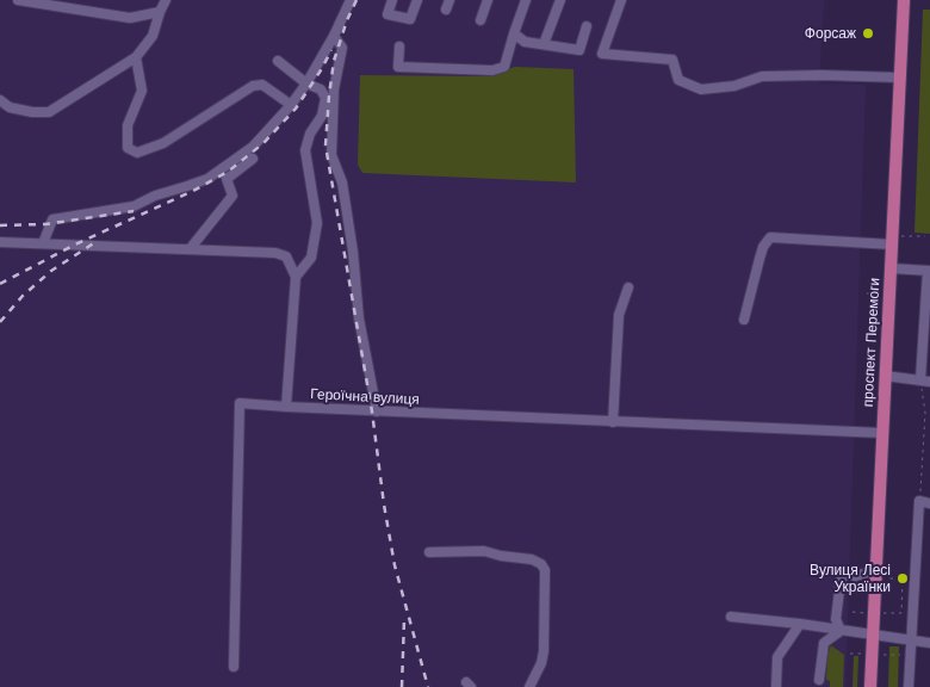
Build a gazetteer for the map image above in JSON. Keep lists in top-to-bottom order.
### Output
{
  "streets": {
    "main road": ["проспект Перемоги"],
    "street": ["Героїчна вулиця"]
  },
  "crossings": [
    ["проспект Перемоги", "Героїчна вулиця"]
  ],
  "places": ["Форсаж", "Вулиця Лесі Українки"]
}
